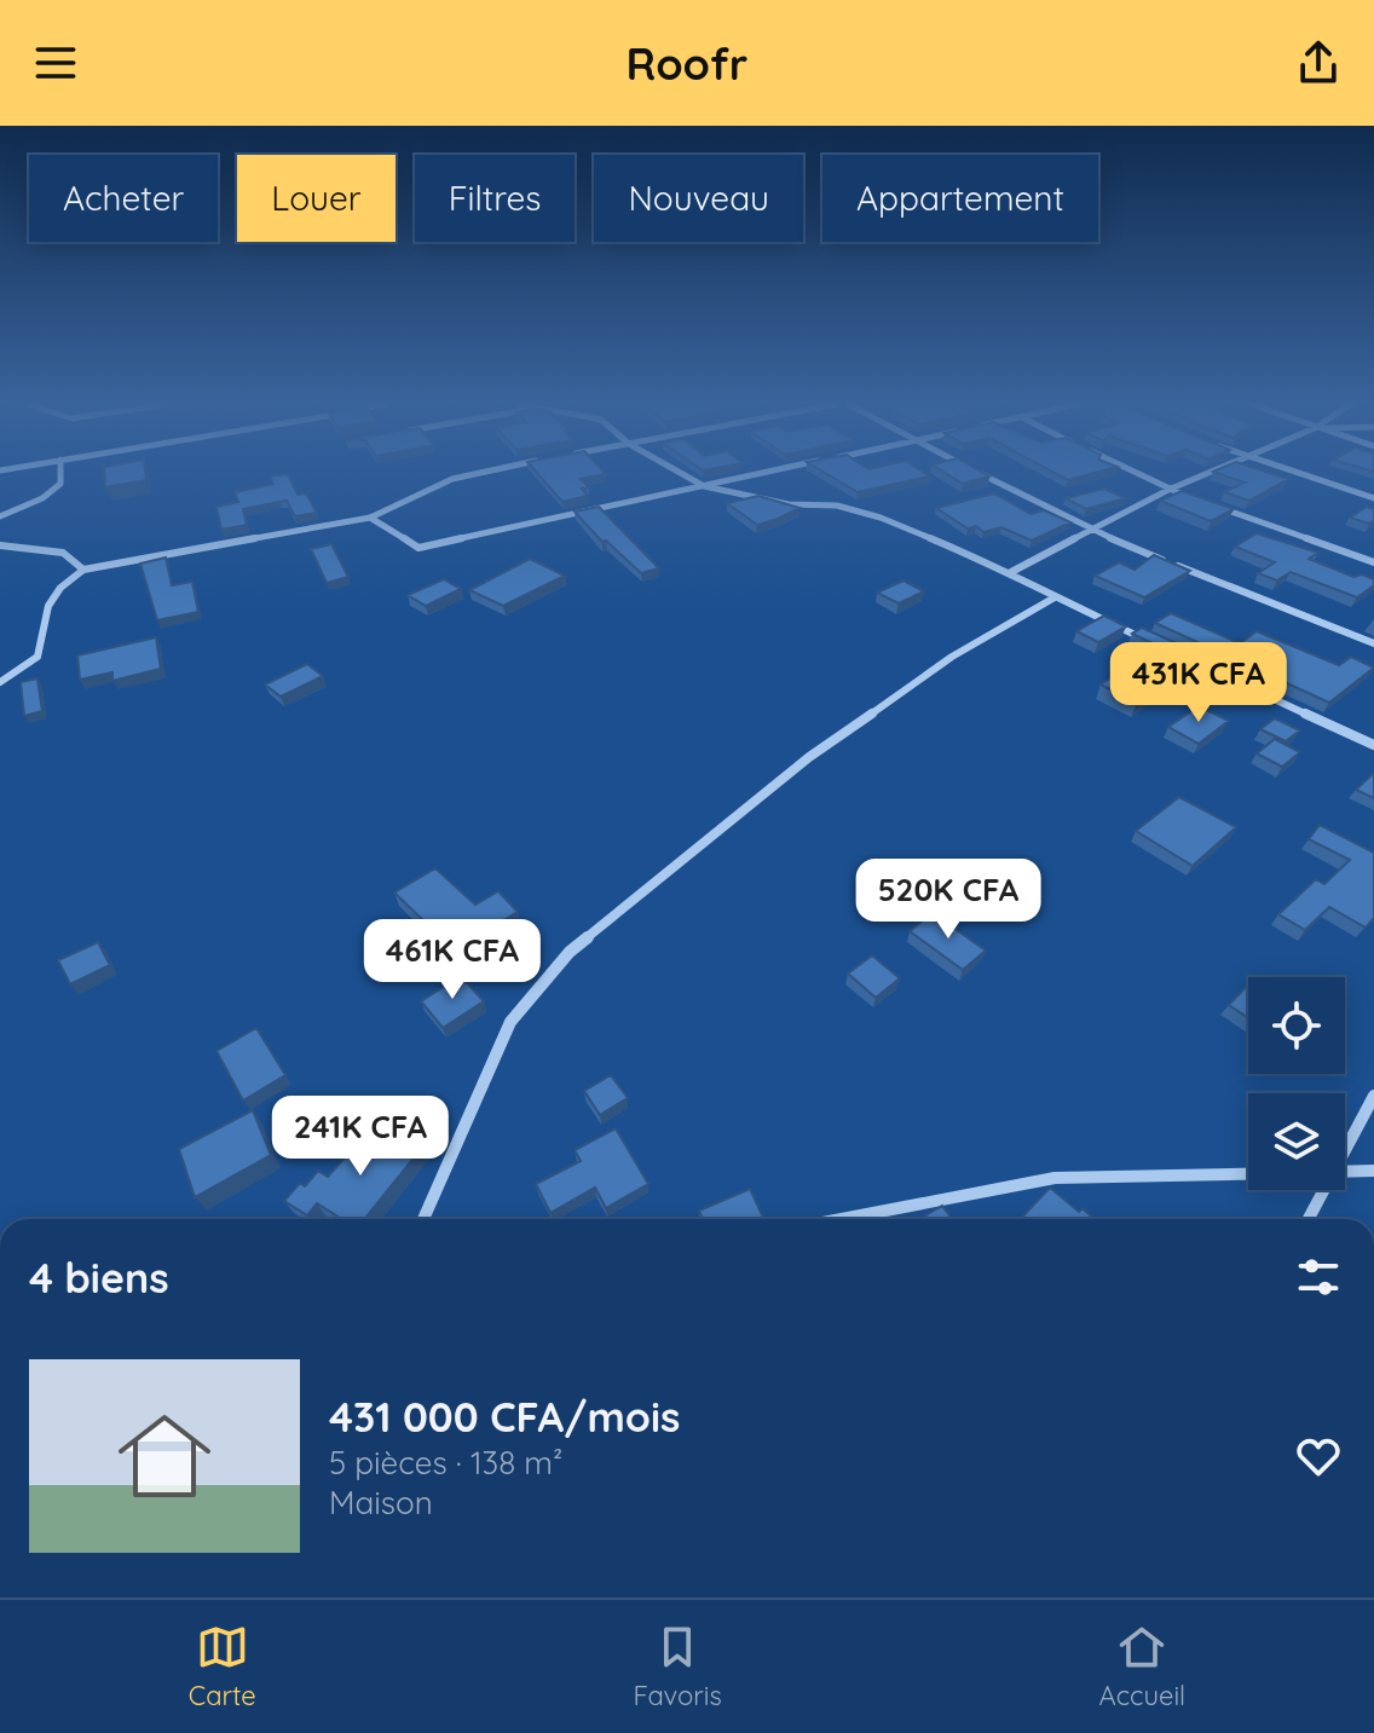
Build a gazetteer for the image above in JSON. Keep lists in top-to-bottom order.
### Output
{
  "page": {
    "header": "Roofr",
    "chip": [
      "Acheter",
      "Louer",
      "Filtres",
      "Nouveau",
      "Appartement"
    ],
    "price": [
      "431K CFA",
      "520K CFA",
      "461K CFA",
      "241K CFA"
    ],
    "heading": "4 biens",
    "list": [
      {
        "name": "431 000 CFA/mois",
        "note": "5 pièces · 138 m² · Maison"
      }
    ],
    "tabs": ["Carte", "Favoris", "Accueil"]
  }
}
